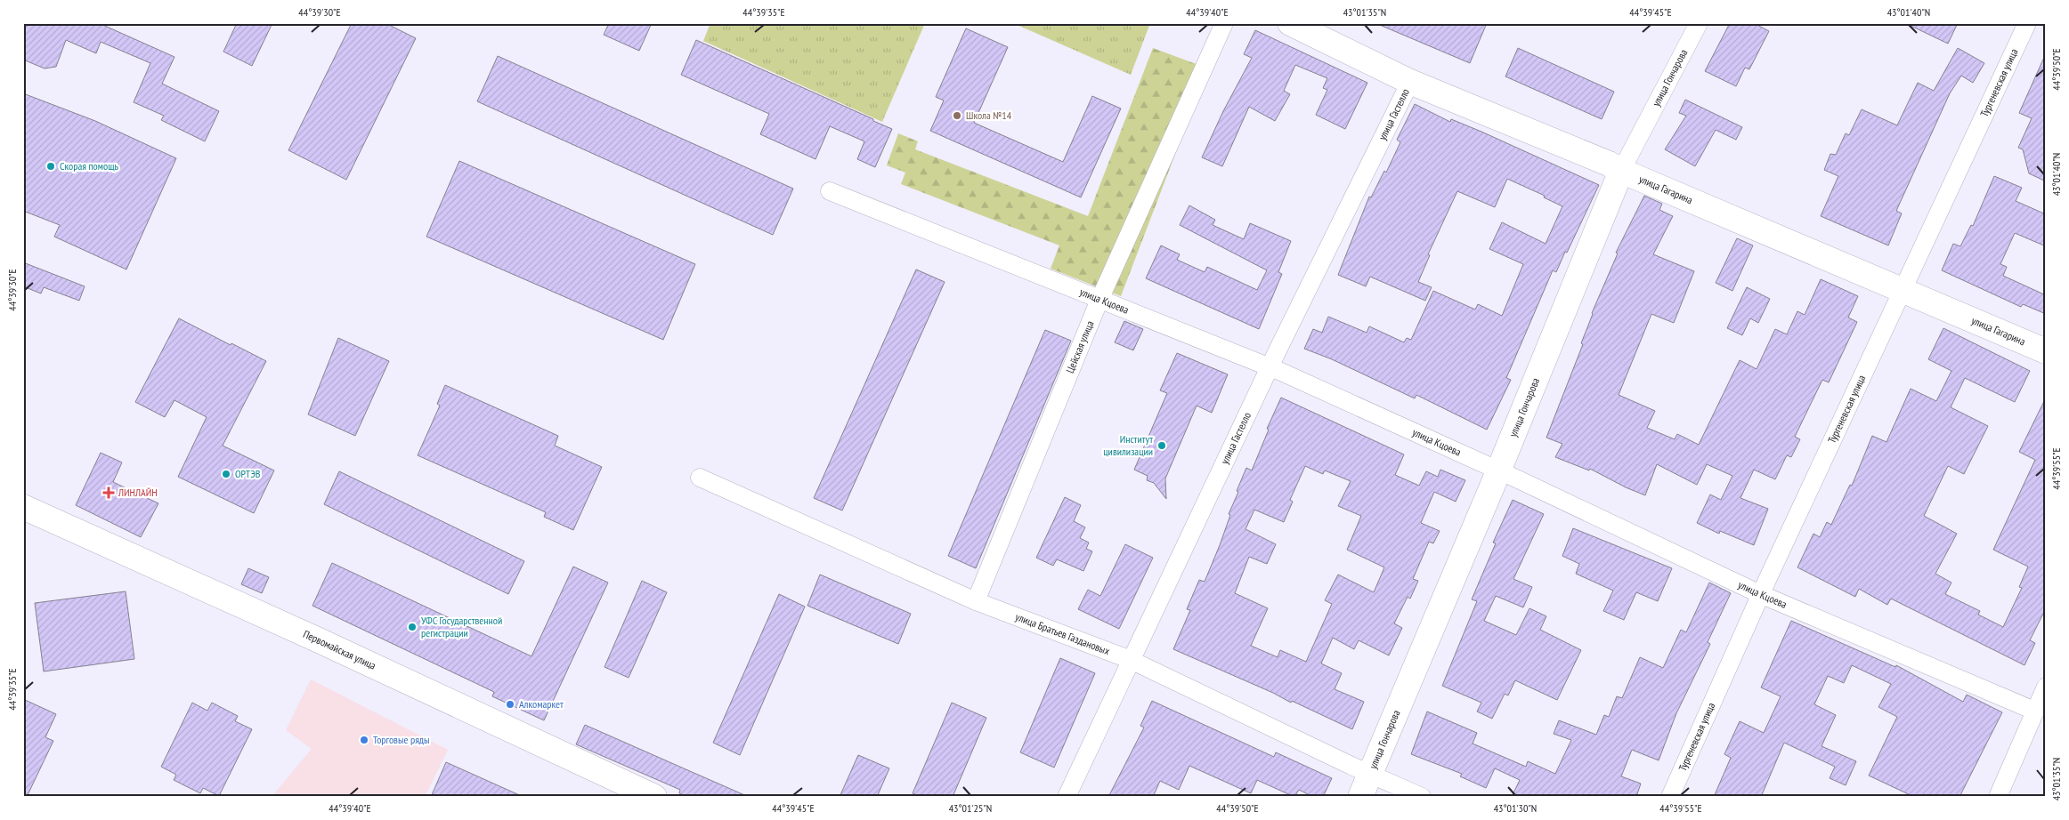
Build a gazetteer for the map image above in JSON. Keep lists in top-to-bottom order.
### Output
{
  "streets": {
    "street": [
      "улица Гончарова",
      "Тургеневская улица",
      "улица Гастелло",
      "улица Гагарина",
      "улица Кцоева",
      "Цейская улица",
      "улица Братьев Газдановых",
      "Первомайская улица"
    ]
  },
  "crossings": [
    ["улица Гончарова", "улица Гагарина"],
    ["улица Гончарова", "улица Кцоева"],
    ["улица Гончарова", "улица Братьев Газдановых"],
    ["Тургеневская улица", "улица Гагарина"],
    ["Тургеневская улица", "улица Кцоева"],
    ["улица Гастелло", "улица Гагарина"],
    ["улица Гастелло", "улица Кцоева"],
    ["улица Гастелло", "улица Братьев Газдановых"],
    ["улица Кцоева", "Цейская улица"],
    ["Цейская улица", "улица Братьев Газдановых"]
  ],
  "places": {
    "other": [
      "Школа №14",
      "Скорая помощь",
      "Институт цивилизации",
      "ОРТЭВ",
      "УФС Государственной регистрации",
      "Алкомаркет",
      "Торговые ряды"
    ],
    "health": ["ЛИНЛАЙН"]
  },
  "coordinates": [
    "44°39'30\"E",
    "44°39'35\"E",
    "44°39'40\"E",
    "43°01'35\"N",
    "44°39'45\"E",
    "43°01'40\"N",
    "44°39'50\"E",
    "44°39'55\"E",
    "43°01'25\"N",
    "43°01'30\"N"
  ]
}
